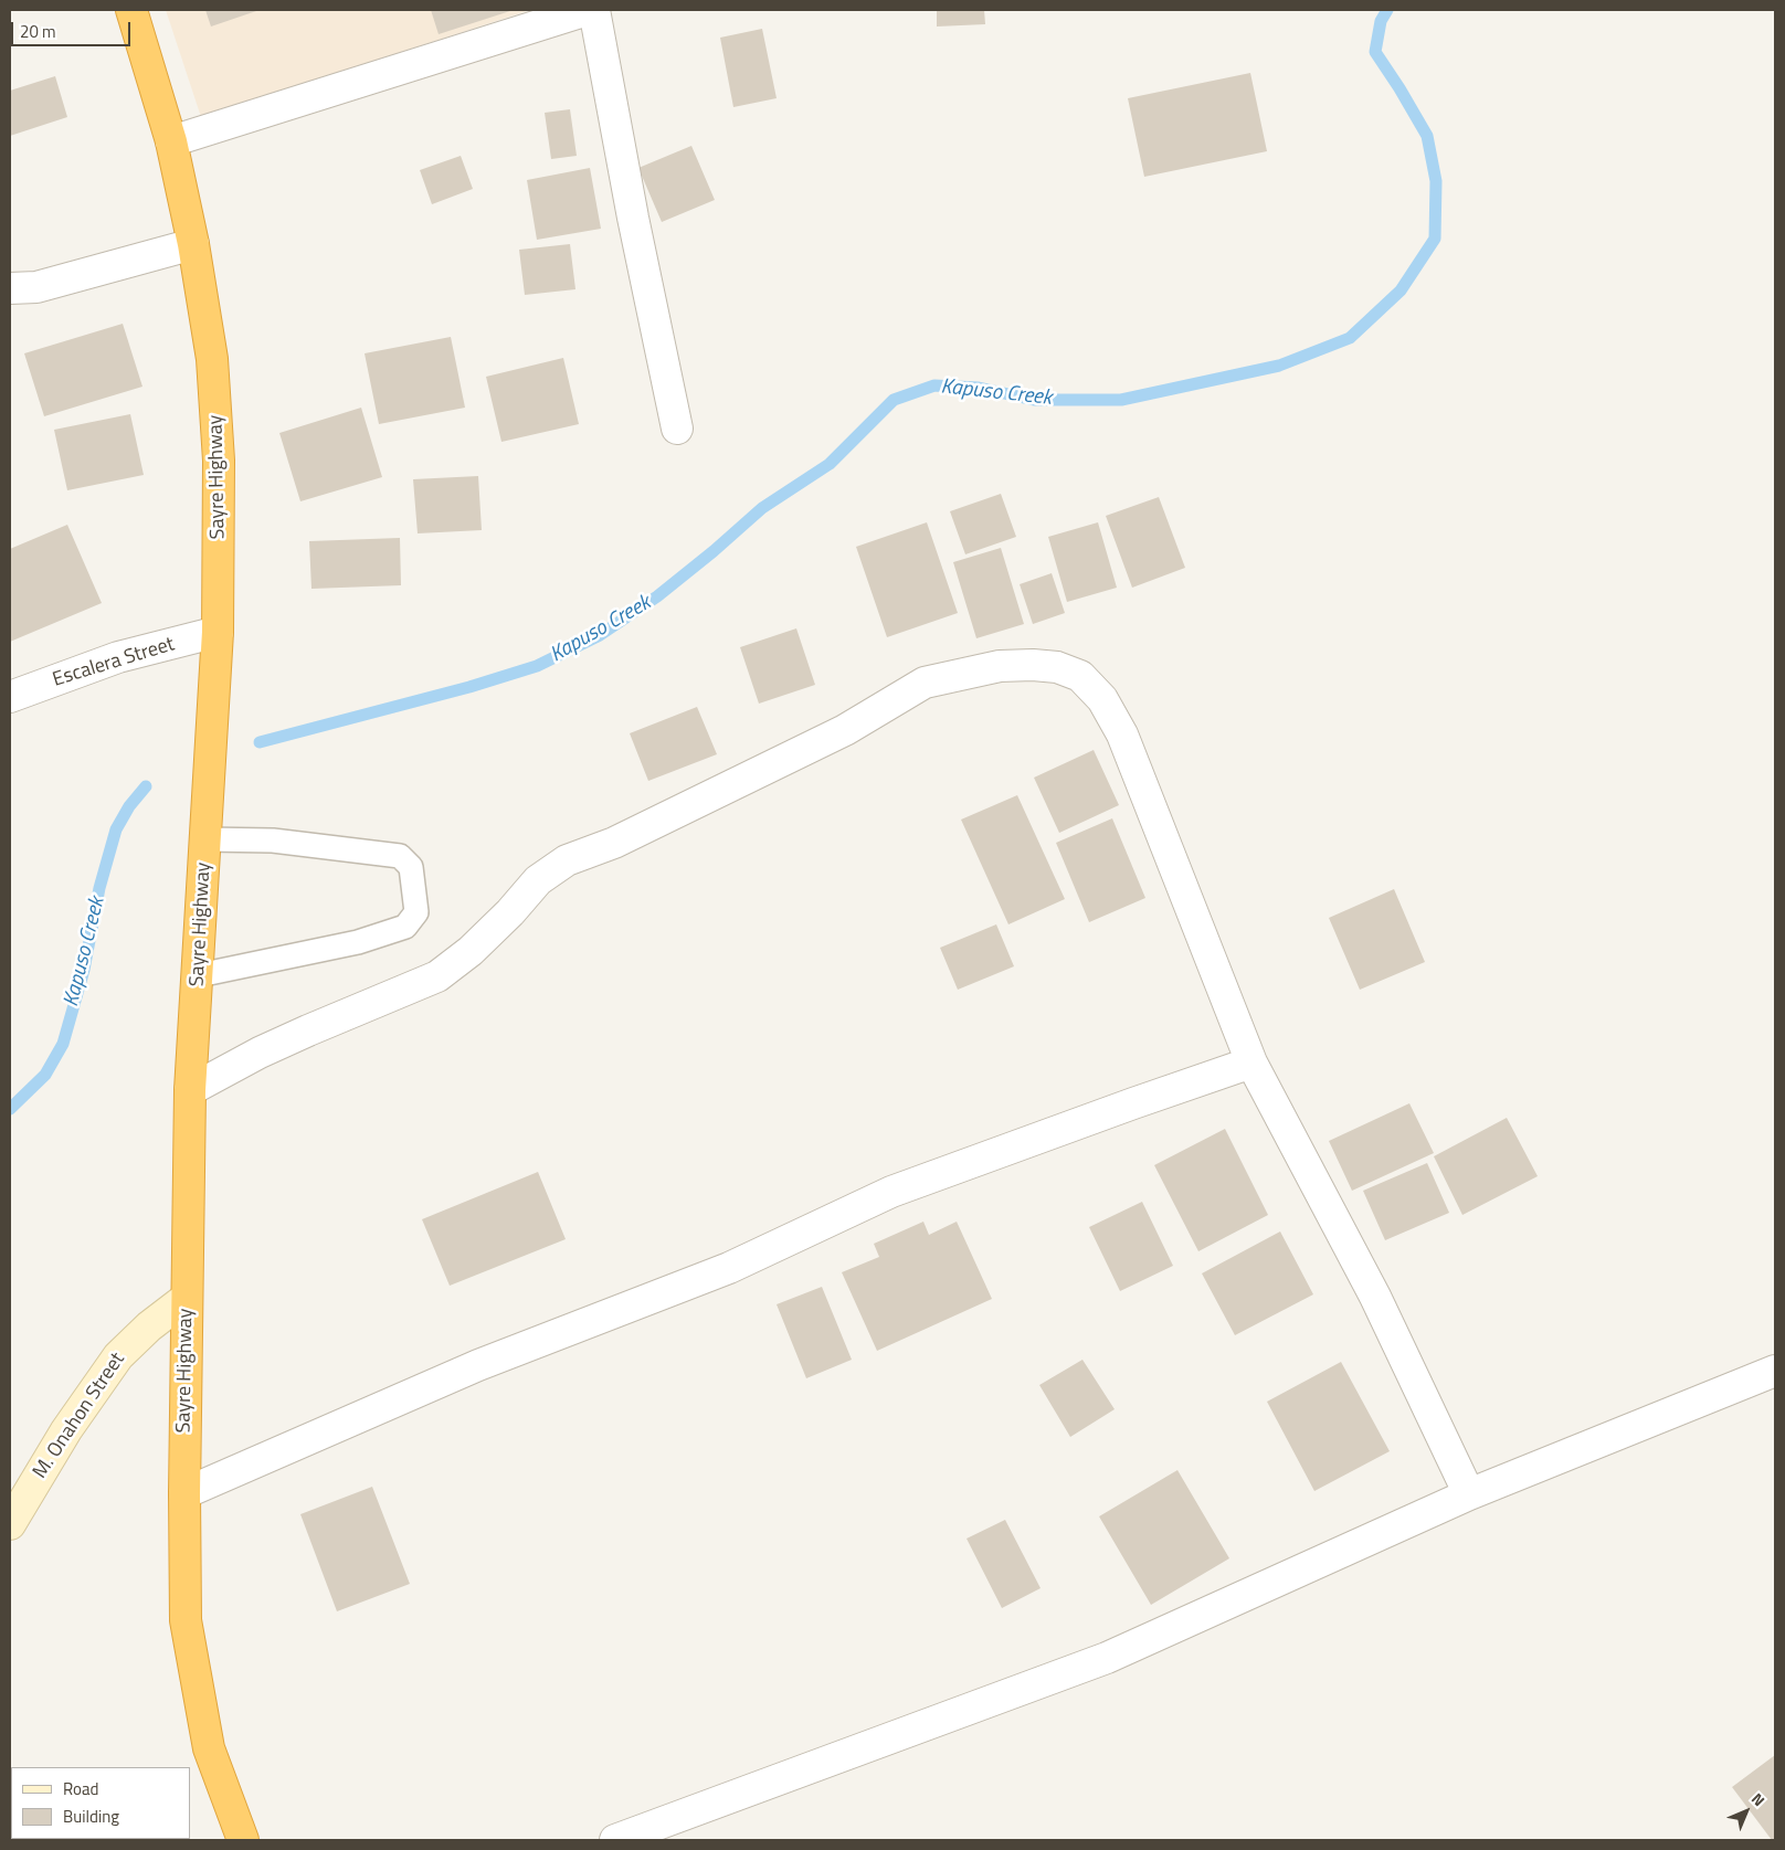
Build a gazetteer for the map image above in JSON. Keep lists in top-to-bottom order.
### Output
{
  "streets": {
    "highway": ["Sayre Highway"],
    "street": ["Escalera Street", "M. Onahon Street"]
  },
  "crossings": [
    ["Sayre Highway", "Escalera Street"],
    ["Sayre Highway", "M. Onahon Street"]
  ],
  "water": ["Kapuso Creek"],
  "legend": ["Road", "Building"],
  "scale_bar": "20 m",
  "north": "top right"
}
